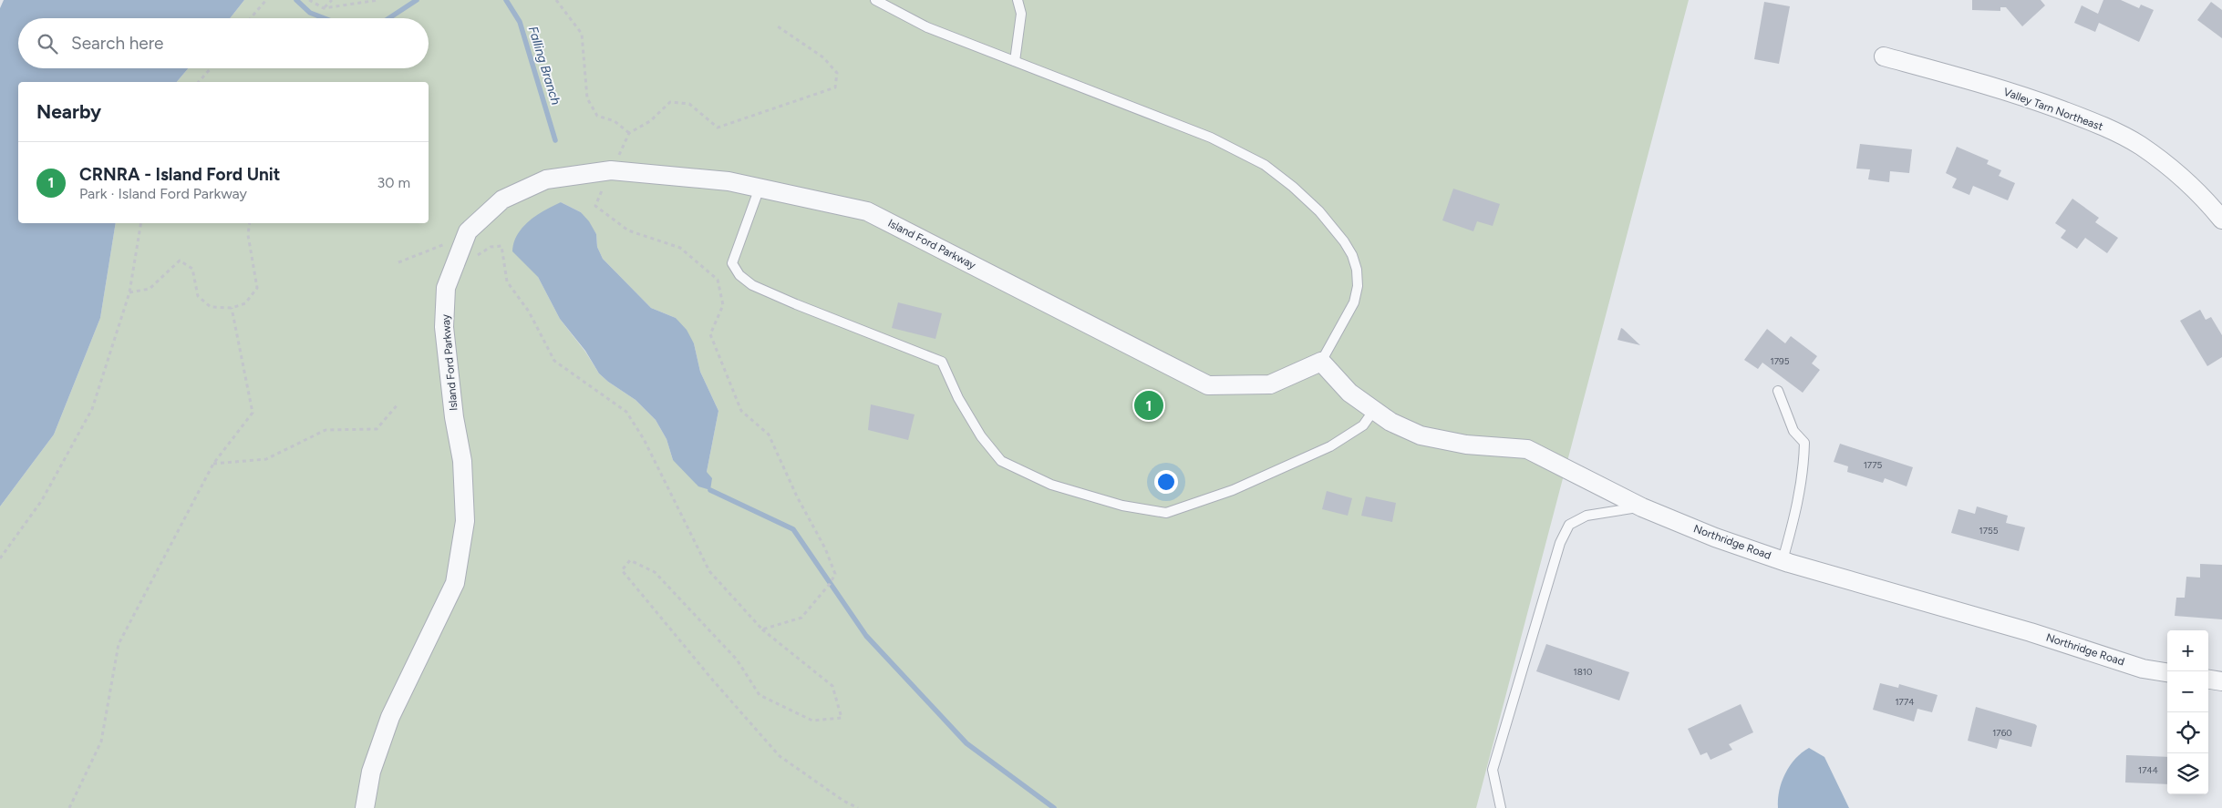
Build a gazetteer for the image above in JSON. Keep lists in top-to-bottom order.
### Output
{
  "streets": {
    "street": ["Valley Tarn Northeast", "Island Ford Parkway", "Northridge Road"]
  },
  "crossings": [
    ["Island Ford Parkway", "Northridge Road"]
  ],
  "water": ["Falling Branch"],
  "house_numbers": [
    "1795",
    "1775",
    "1755",
    "1810",
    "1774",
    "1760",
    "1744"
  ],
  "page": {
    "search": "Search here",
    "heading": "Nearby",
    "list": [
      {
        "mark": "1",
        "name": "CRNRA - Island Ford Unit",
        "note": "Park · Island Ford Parkway",
        "value": "30 m"
      }
    ],
    "pins": "1",
    "map_buttons": ["+", "−"]
  }
}
